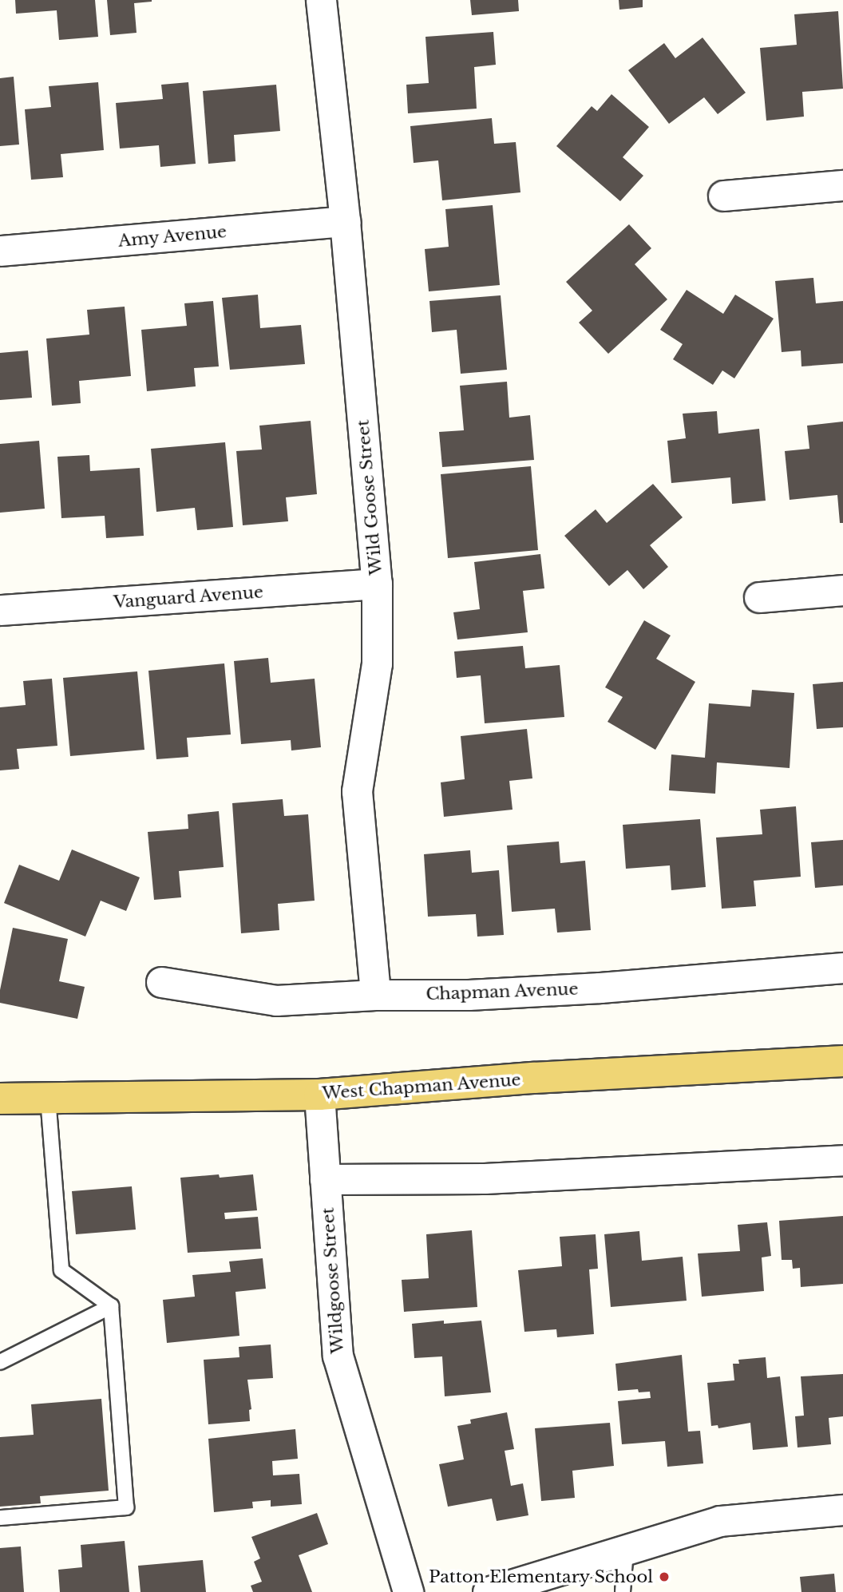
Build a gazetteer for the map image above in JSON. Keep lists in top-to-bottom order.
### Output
{
  "streets": {
    "main road": ["West Chapman Avenue"],
    "street": [
      "Amy Avenue",
      "Wild Goose Street",
      "Vanguard Avenue",
      "Chapman Avenue",
      "Wildgoose Street"
    ]
  },
  "crossings": [
    ["Amy Avenue", "Wild Goose Street"],
    ["Wild Goose Street", "Vanguard Avenue"],
    ["Wild Goose Street", "Chapman Avenue"],
    ["West Chapman Avenue", "Wildgoose Street"]
  ],
  "places": ["Patton Elementary School"]
}
